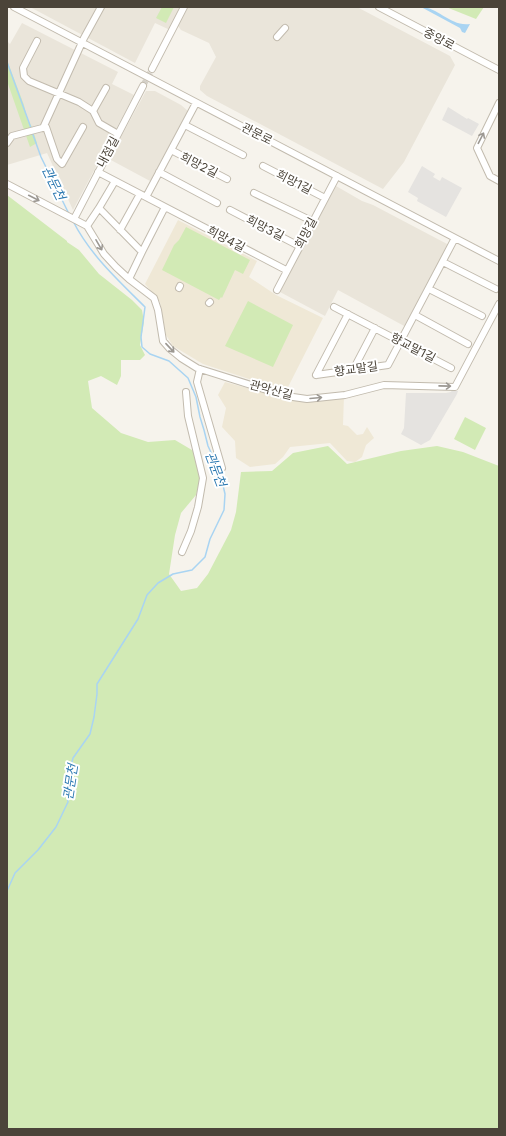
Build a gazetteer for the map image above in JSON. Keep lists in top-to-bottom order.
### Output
{
  "streets": {
    "street": [
      "중앙로",
      "관문로",
      "내점길",
      "희망2길",
      "희망1길",
      "희망3길",
      "희망길",
      "희망4길",
      "향교말1길",
      "향교말길",
      "관악산길"
    ]
  },
  "crossings": [
    ["관문로", "희망길"],
    ["관문로", "향교말길"],
    ["내점길", "희망4길"],
    ["내점길", "관악산길"],
    ["희망1길", "희망길"],
    ["희망3길", "희망길"],
    ["희망길", "희망4길"],
    ["향교말1길", "향교말길"]
  ],
  "water": ["관문천"]
}
